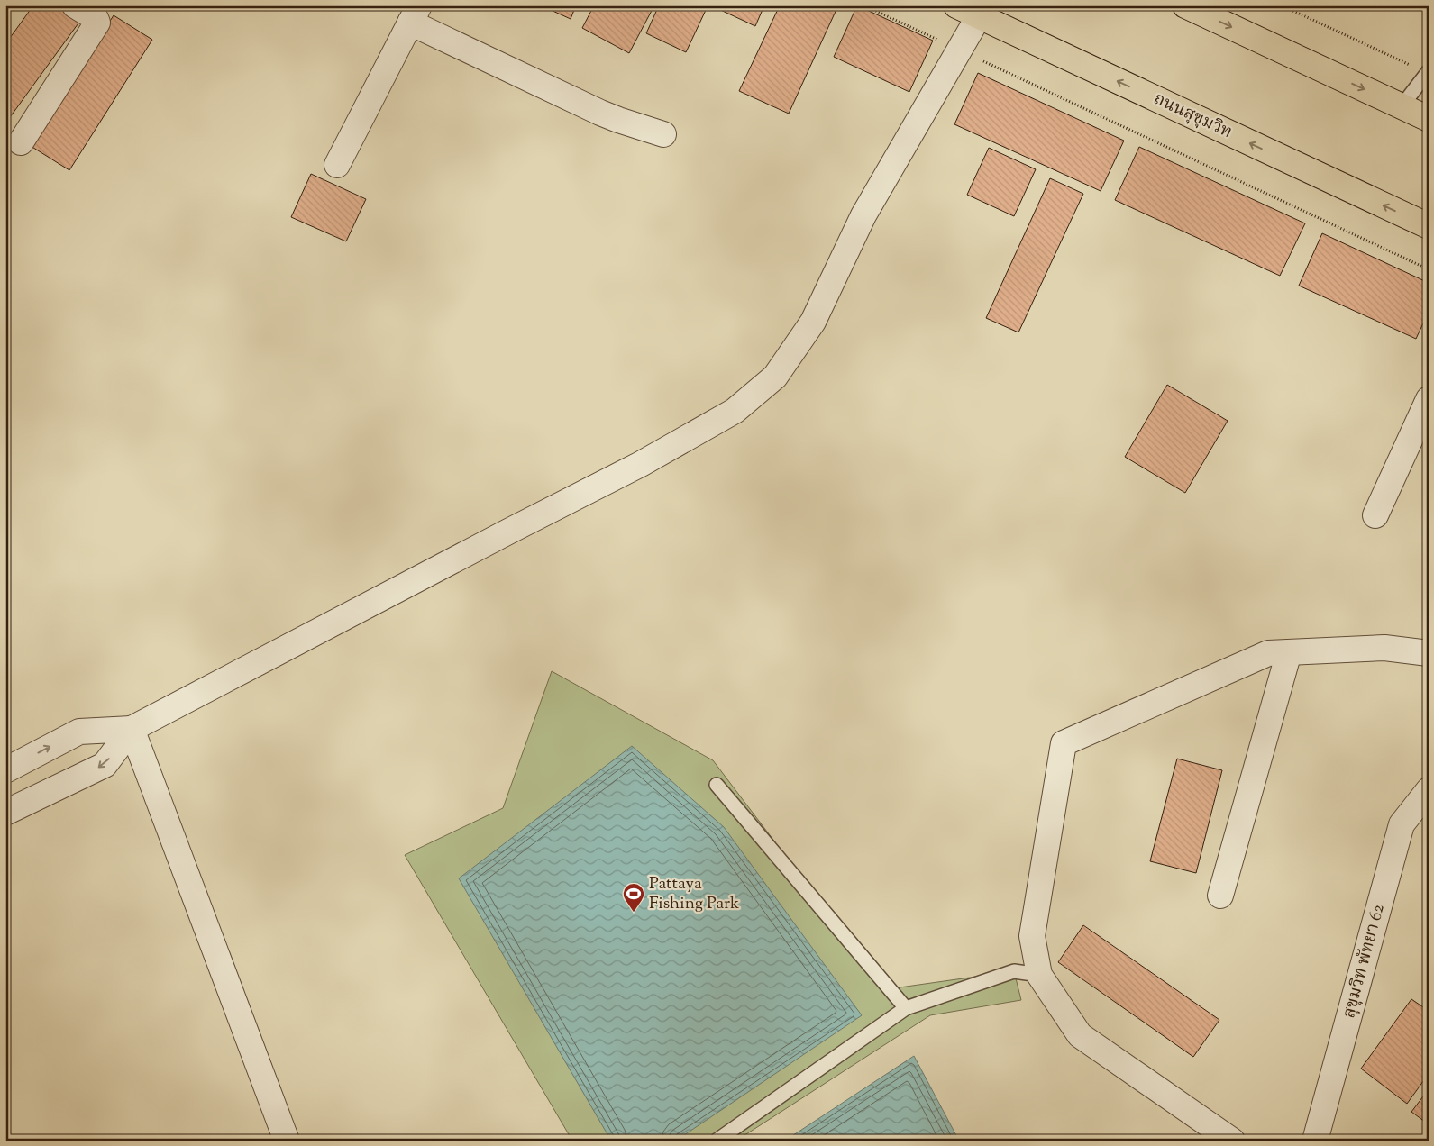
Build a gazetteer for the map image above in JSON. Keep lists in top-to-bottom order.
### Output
{
  "streets": {
    "highway": ["ถนนสุขุมวิท"],
    "street": ["สุขุมวิท พัทยา 62"]
  },
  "places": {
    "sports": ["Pattaya Fishing Park"]
  }
}
